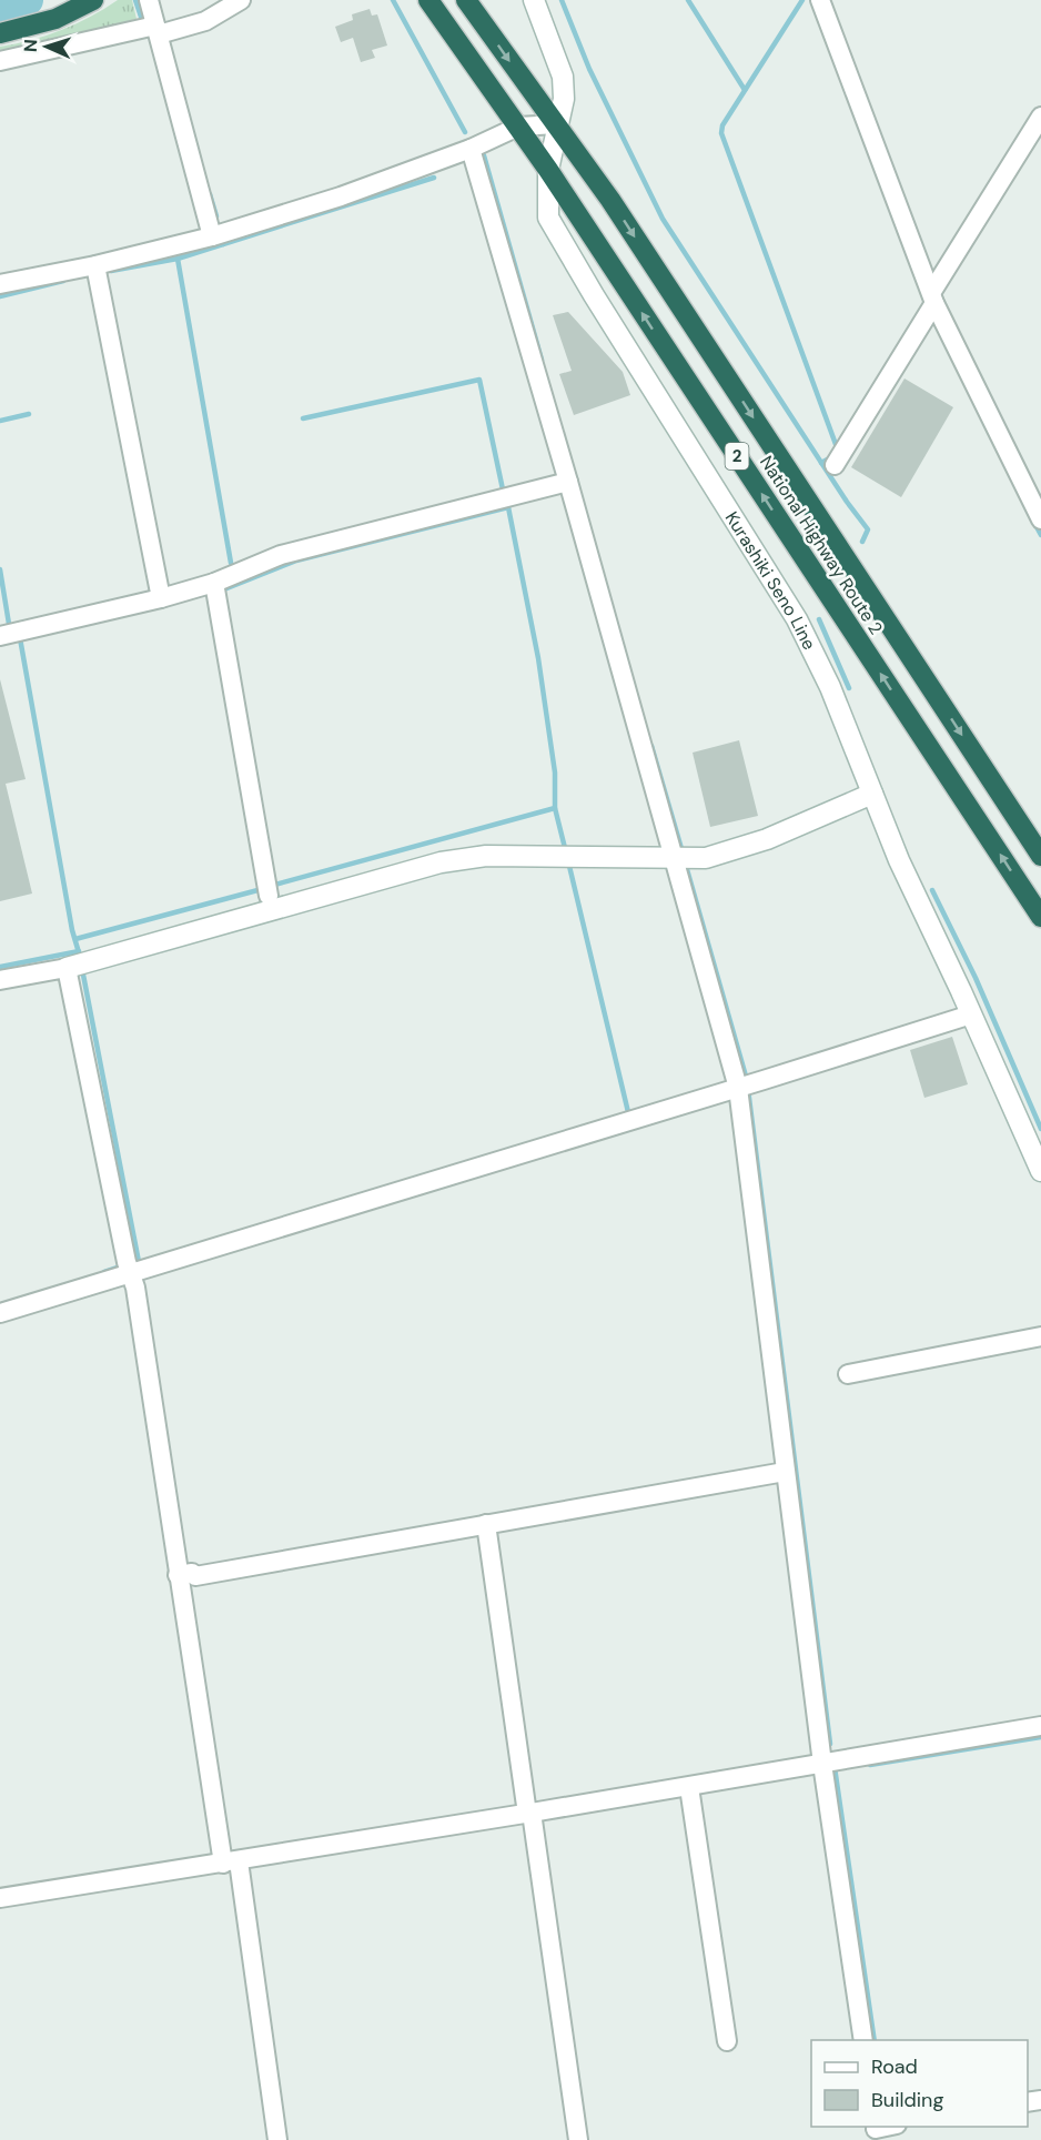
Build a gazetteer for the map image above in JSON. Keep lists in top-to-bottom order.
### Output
{
  "streets": {
    "highway": ["2", "National Highway Route 2"],
    "main road": ["Kurashiki Seno Line"]
  },
  "crossings": [
    ["National Highway Route 2", "Kurashiki Seno Line"]
  ],
  "legend": ["Road", "Building"],
  "north": "left"
}
